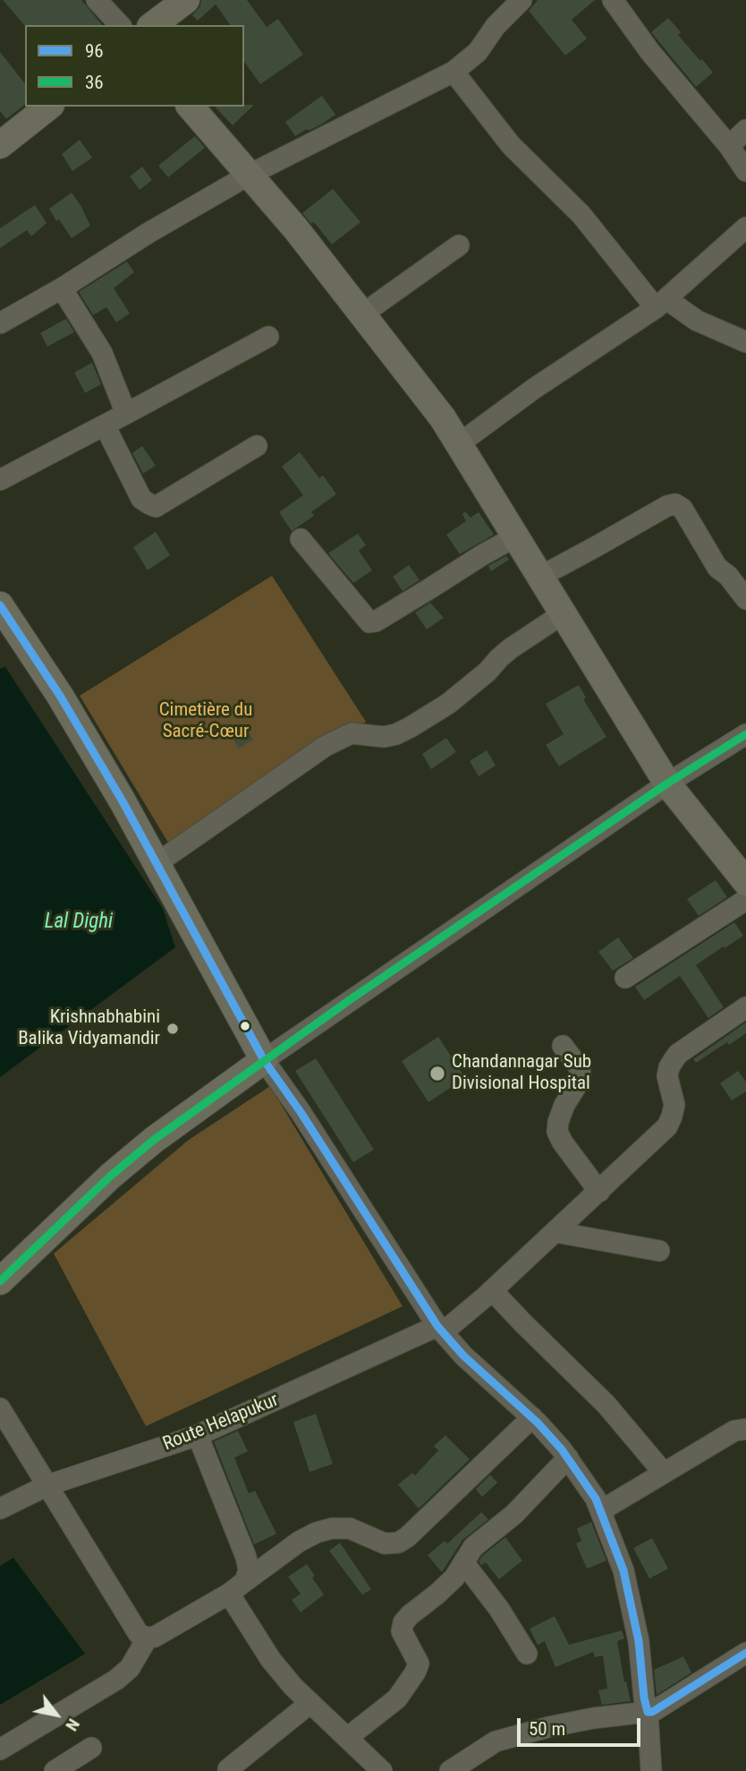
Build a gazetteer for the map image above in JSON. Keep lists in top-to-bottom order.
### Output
{
  "streets": {
    "street": ["Route Helapukur"]
  },
  "water": ["Lal Dighi"],
  "parks": ["Cimetière du Sacré-Cœur"],
  "places": ["Krishnabhabini Balika Vidyamandir", "Chandannagar Sub Divisional Hospital"],
  "lines": ["transit line 96", "transit line 36"],
  "legend": ["96", "36"],
  "scale_bar": "50 m",
  "north": "bottom right"
}
